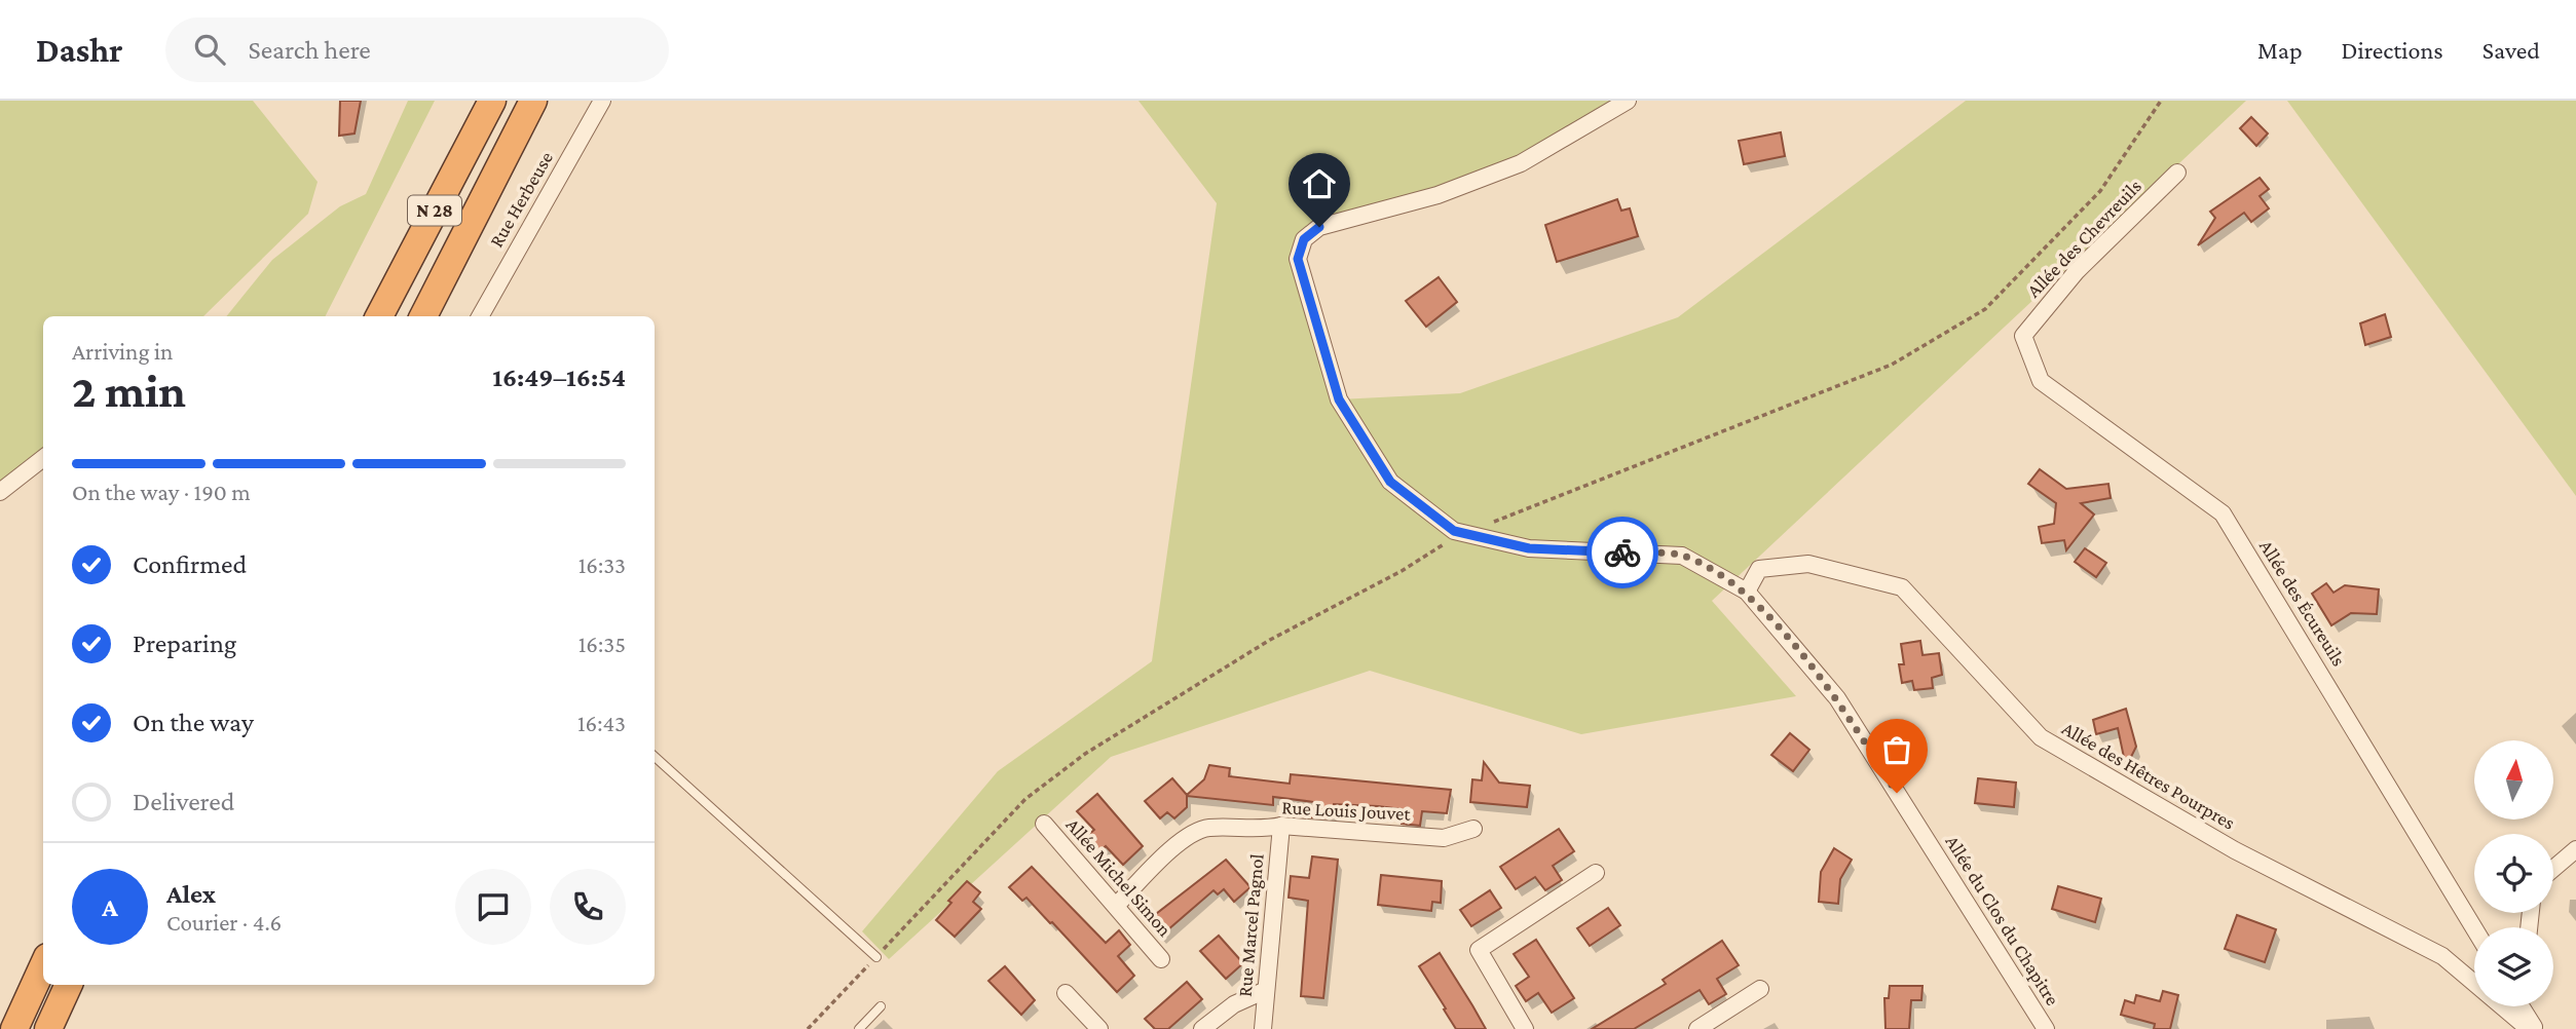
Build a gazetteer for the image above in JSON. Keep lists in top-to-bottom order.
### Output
{
  "streets": {
    "highway": ["N 28"],
    "street": [
      "Rue Herbeuse",
      "Allée des Chevreuils",
      "Allée des Écureuils",
      "Allée des Hêtres Pourpres",
      "Rue Louis Jouvet",
      "Allée Michel Simon",
      "Allée du Clos du Chapitre",
      "Rue Marcel Pagnol"
    ]
  },
  "crossings": [
    ["Allée des Chevreuils", "Allée des Écureuils"],
    ["Allée des Hêtres Pourpres", "Allée du Clos du Chapitre"],
    ["Rue Louis Jouvet", "Allée Michel Simon"],
    ["Rue Louis Jouvet", "Rue Marcel Pagnol"]
  ],
  "north": "top",
  "page": {
    "header": "Dashr",
    "search": "Search here",
    "nav": ["Map", "Directions", "Saved"],
    "heading": ["2 min", "Arriving in", "16:49–16:54"],
    "panel": ["Alex", "Courier · 4.6"],
    "bar": "On the way · 190 m",
    "list": [
      ["Confirmed", "16:33"],
      ["Preparing", "16:35"],
      ["On the way", "16:43"],
      "Delivered"
    ],
    "round": "A"
  }
}
